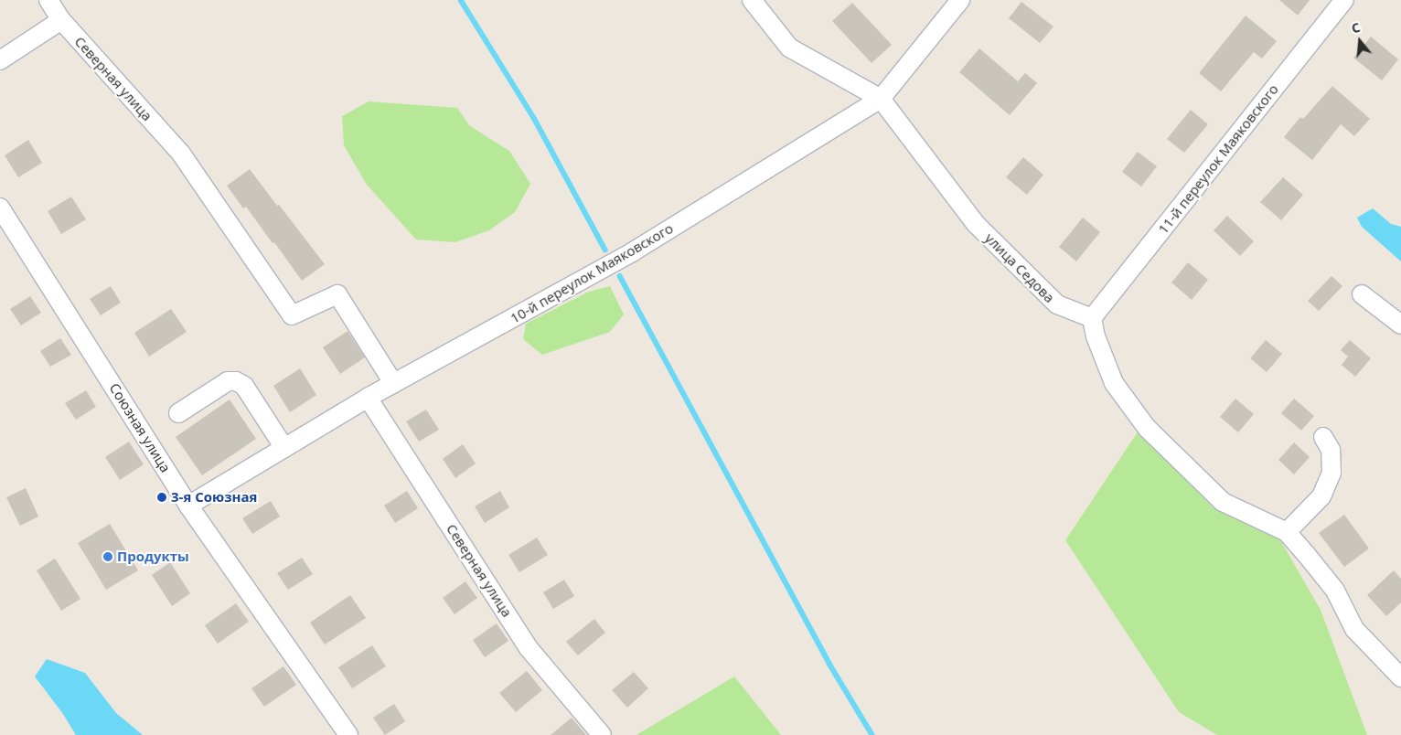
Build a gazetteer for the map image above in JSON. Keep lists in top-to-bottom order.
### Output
{
  "streets": {
    "street": [
      "Северная улица",
      "11-й переулок Маяковского",
      "улица Седова",
      "10-й переулок Маяковского",
      "Союзная улица"
    ]
  },
  "crossings": [
    ["Северная улица", "10-й переулок Маяковского"],
    ["11-й переулок Маяковского", "улица Седова"],
    ["улица Седова", "10-й переулок Маяковского"],
    ["10-й переулок Маяковского", "Союзная улица"]
  ],
  "places": ["3-я Союзная", "Продукты"],
  "north": "top"
}
